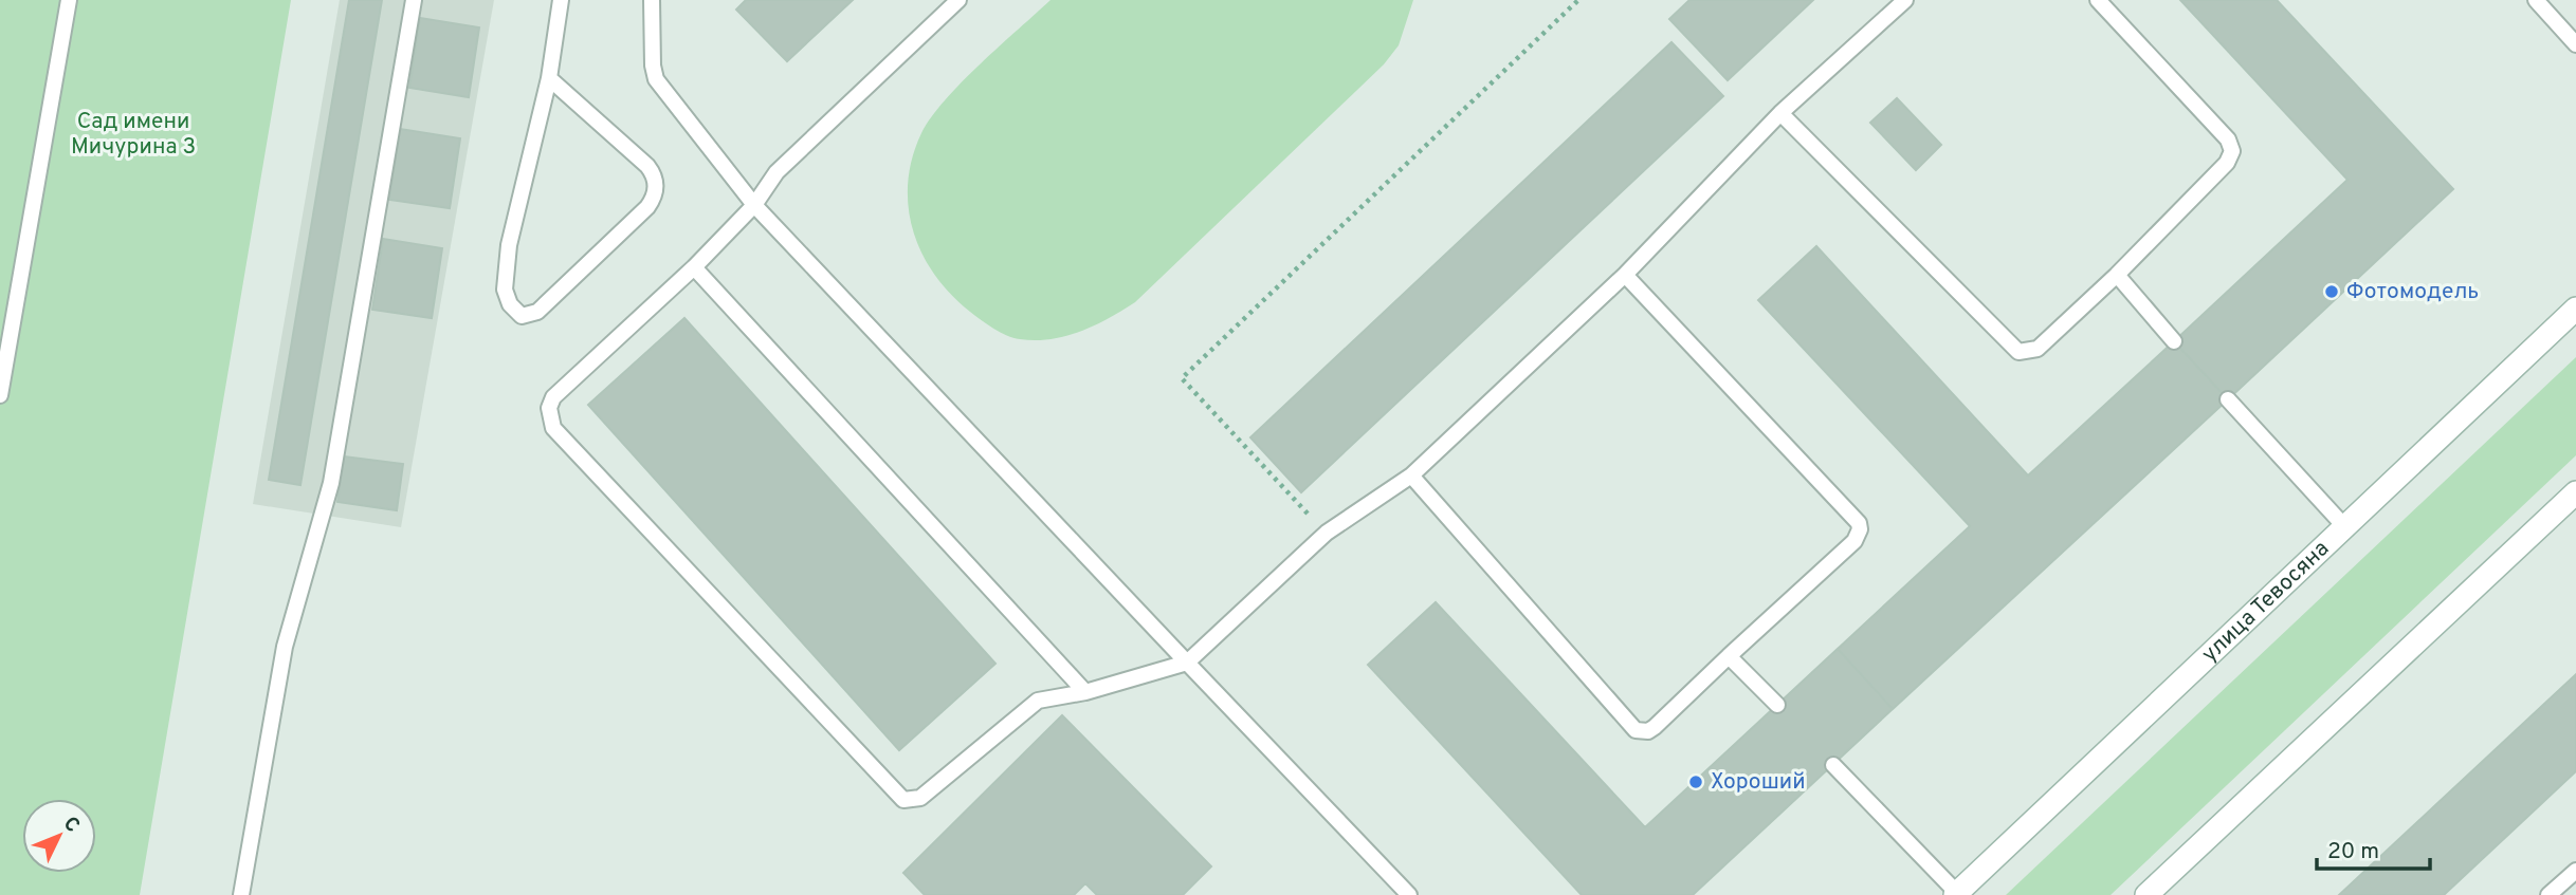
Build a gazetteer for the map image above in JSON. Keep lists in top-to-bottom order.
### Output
{
  "streets": {
    "main road": ["улица Тевосяна"]
  },
  "parks": ["Сад имени Мичурина 3"],
  "places": ["Фотомодель", "Хороший"],
  "scale_bar": "20 m",
  "north": "top right"
}
